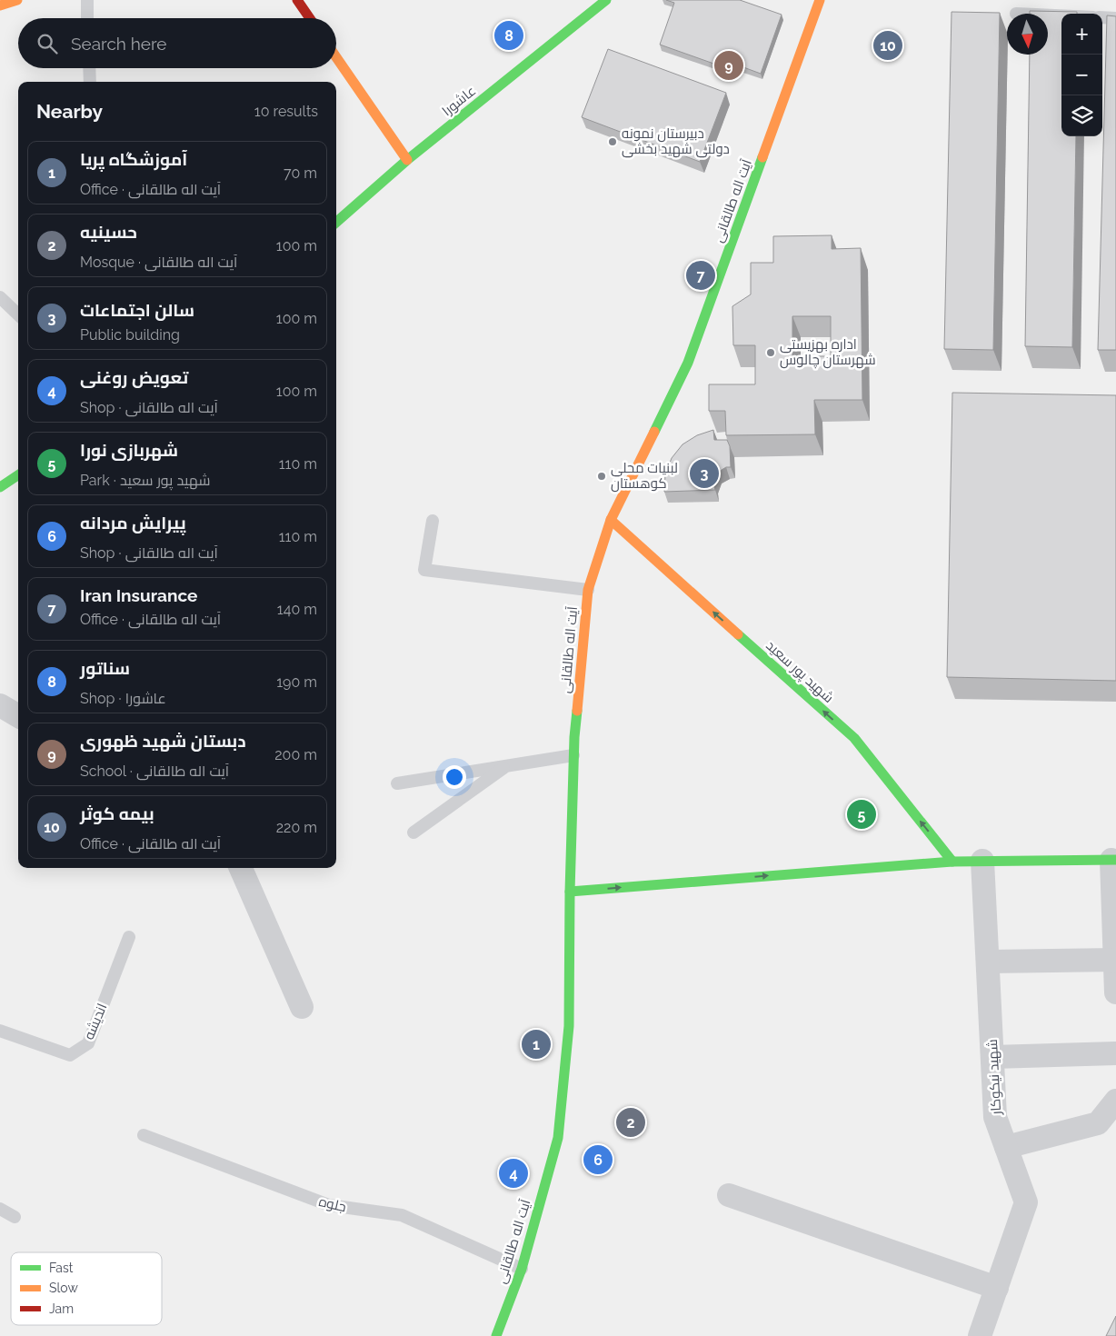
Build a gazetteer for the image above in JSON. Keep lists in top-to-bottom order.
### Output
{
  "streets": {
    "street": [
      "عاشورا",
      "آیت اله طالقانی",
      "شهید پور سعید",
      "شهید نیکوکار"
    ],
    "lane": ["اندیشه", "جلوه"]
  },
  "crossings": [
    ["آیت اله طالقانی", "شهید پور سعید"],
    ["آیت اله طالقانی", "جلوه"]
  ],
  "one_way": ["شهید پور سعید"],
  "places": ["دبیرستان نمونه دولتی شهید بخشی", "اداره بهزیستی شهرستان چالوس", "لبنیات محلی کوهستان"],
  "legend": ["Fast", "Slow", "Jam"],
  "north": "bottom",
  "page": {
    "map_buttons": ["+", "−"],
    "search": "Search here",
    "pins": [
      "8",
      "10",
      "9",
      "7",
      "3",
      "5",
      "1",
      "2",
      "6",
      "4"
    ],
    "heading": ["Nearby", "10 results"],
    "list": [
      {
        "mark": "1",
        "name": "آموزشگاه پریا",
        "note": "Office · آیت اله طالقانی",
        "value": "70 m"
      },
      {
        "mark": "2",
        "name": "حسینیه",
        "note": "Mosque · آیت اله طالقانی",
        "value": "100 m"
      },
      {
        "mark": "3",
        "name": "سالن اجتماعات",
        "note": "Public building",
        "value": "100 m"
      },
      {
        "mark": "4",
        "name": "تعویض روغنی",
        "note": "Shop · آیت اله طالقانی",
        "value": "100 m"
      },
      {
        "mark": "5",
        "name": "شهربازی نورا",
        "note": "Park · شهید پور سعید",
        "value": "110 m"
      },
      {
        "mark": "6",
        "name": "پیرایش مردانه",
        "note": "Shop · آیت اله طالقانی",
        "value": "110 m"
      },
      {
        "mark": "7",
        "name": "Iran Insurance",
        "note": "Office · آیت اله طالقانی",
        "value": "140 m"
      },
      {
        "mark": "8",
        "name": "سناتور",
        "note": "Shop · عاشورا",
        "value": "190 m"
      },
      {
        "mark": "9",
        "name": "دبستان شهید ظهوری",
        "note": "School · آیت اله طالقانی",
        "value": "200 m"
      },
      {
        "mark": "10",
        "name": "بیمه کوثر",
        "note": "Office · آیت اله طالقانی",
        "value": "220 m"
      }
    ]
  }
}
